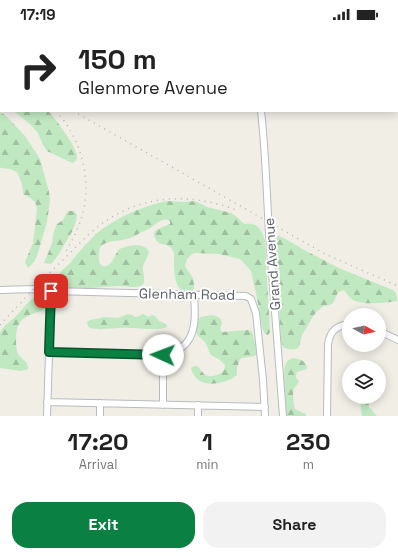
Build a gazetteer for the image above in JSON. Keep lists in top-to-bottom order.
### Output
{
  "streets": {
    "street": ["Grand Avenue", "Glenham Road"]
  },
  "north": "right",
  "page": {
    "status": "17:19",
    "turn": ["150 m", "Glenmore Avenue"],
    "eta": [
      "17:20",
      "Arrival",
      "1",
      "min",
      "230",
      "m"
    ],
    "buttons": ["Exit", "Share"]
  }
}
